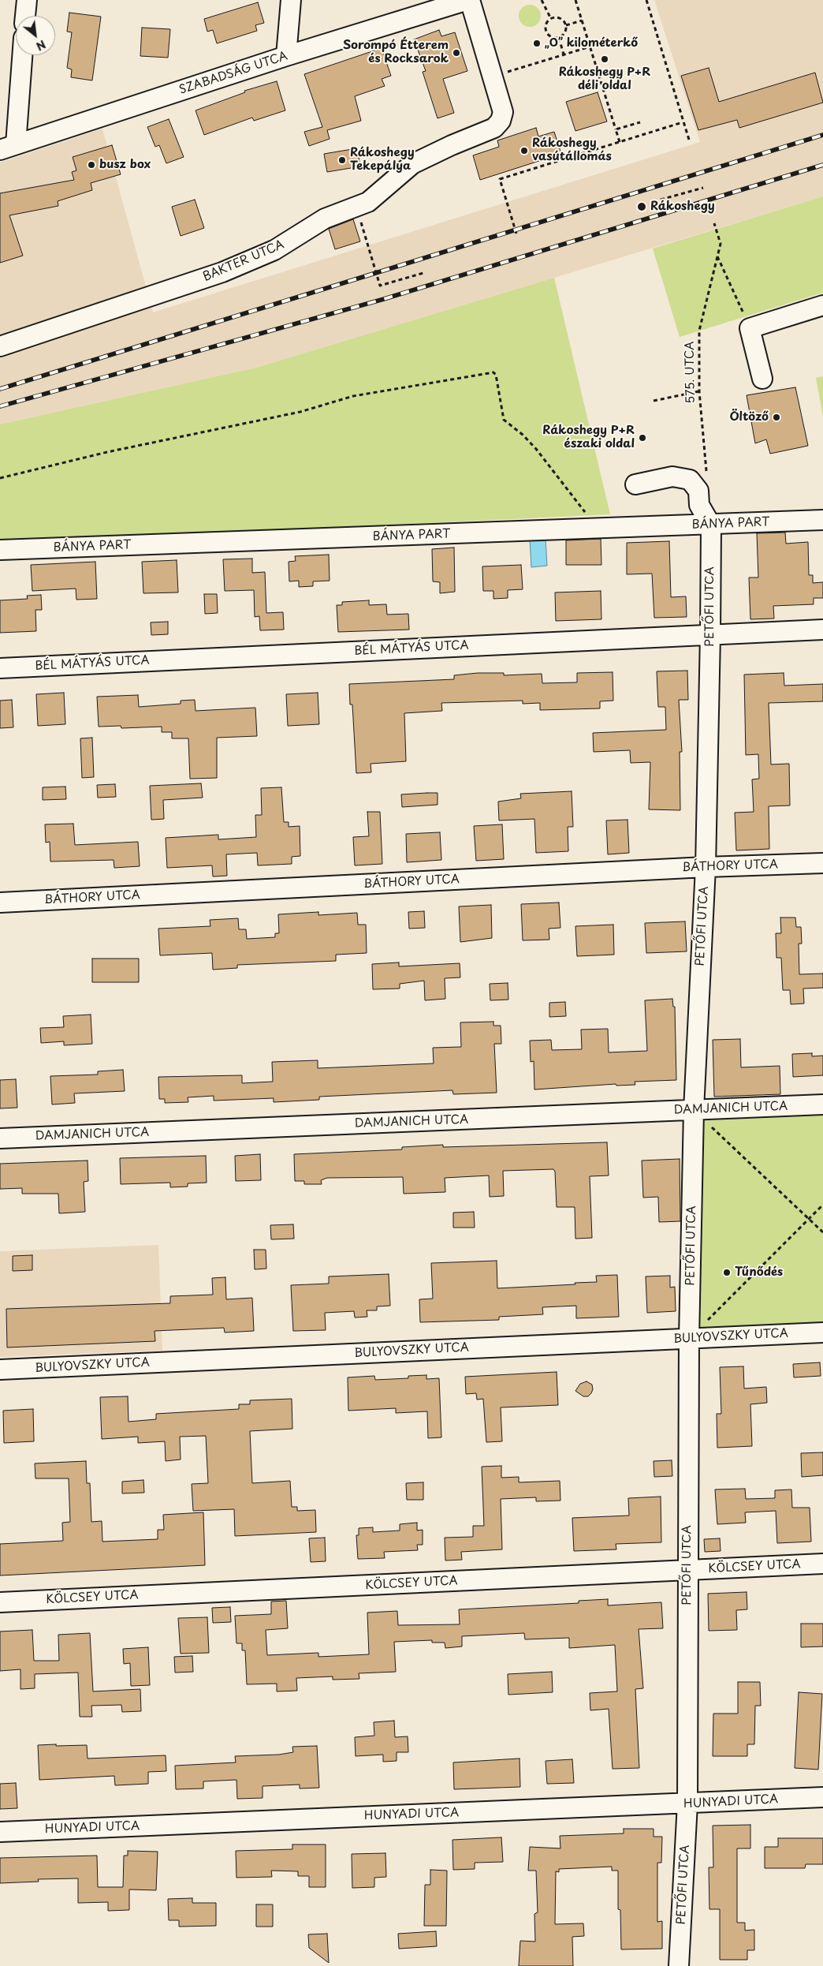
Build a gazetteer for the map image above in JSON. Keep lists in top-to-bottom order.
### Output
{
  "streets": {
    "street": [
      "SZABADSÁG UTCA",
      "BAKTER UTCA",
      "BÁNYA PART",
      "PETŐFI UTCA",
      "BÉL MÁTYÁS UTCA",
      "BÁTHORY UTCA",
      "DAMJANICH UTCA",
      "BULYOVSZKY UTCA",
      "KÖLCSEY UTCA",
      "HUNYADI UTCA"
    ],
    "path": ["575. UTCA"]
  },
  "crossings": [
    ["SZABADSÁG UTCA", "BAKTER UTCA"],
    ["BÁNYA PART", "PETŐFI UTCA"],
    ["PETŐFI UTCA", "BÉL MÁTYÁS UTCA"],
    ["PETŐFI UTCA", "BÁTHORY UTCA"],
    ["PETŐFI UTCA", "DAMJANICH UTCA"],
    ["PETŐFI UTCA", "BULYOVSZKY UTCA"],
    ["PETŐFI UTCA", "KÖLCSEY UTCA"],
    ["PETŐFI UTCA", "HUNYADI UTCA"]
  ],
  "places": [
    "„0” kilométerkő",
    "Sorompó Étterem és Rocksarok",
    "Rákoshegy P+R déli oldal",
    "Rákoshegy vasútállomás",
    "Rákoshegy Tekepálya",
    "busz box",
    "Rákoshegy",
    "Öltöző",
    "Rákoshegy P+R északi oldal",
    "Tűnődés"
  ],
  "north": "bottom right"
}
